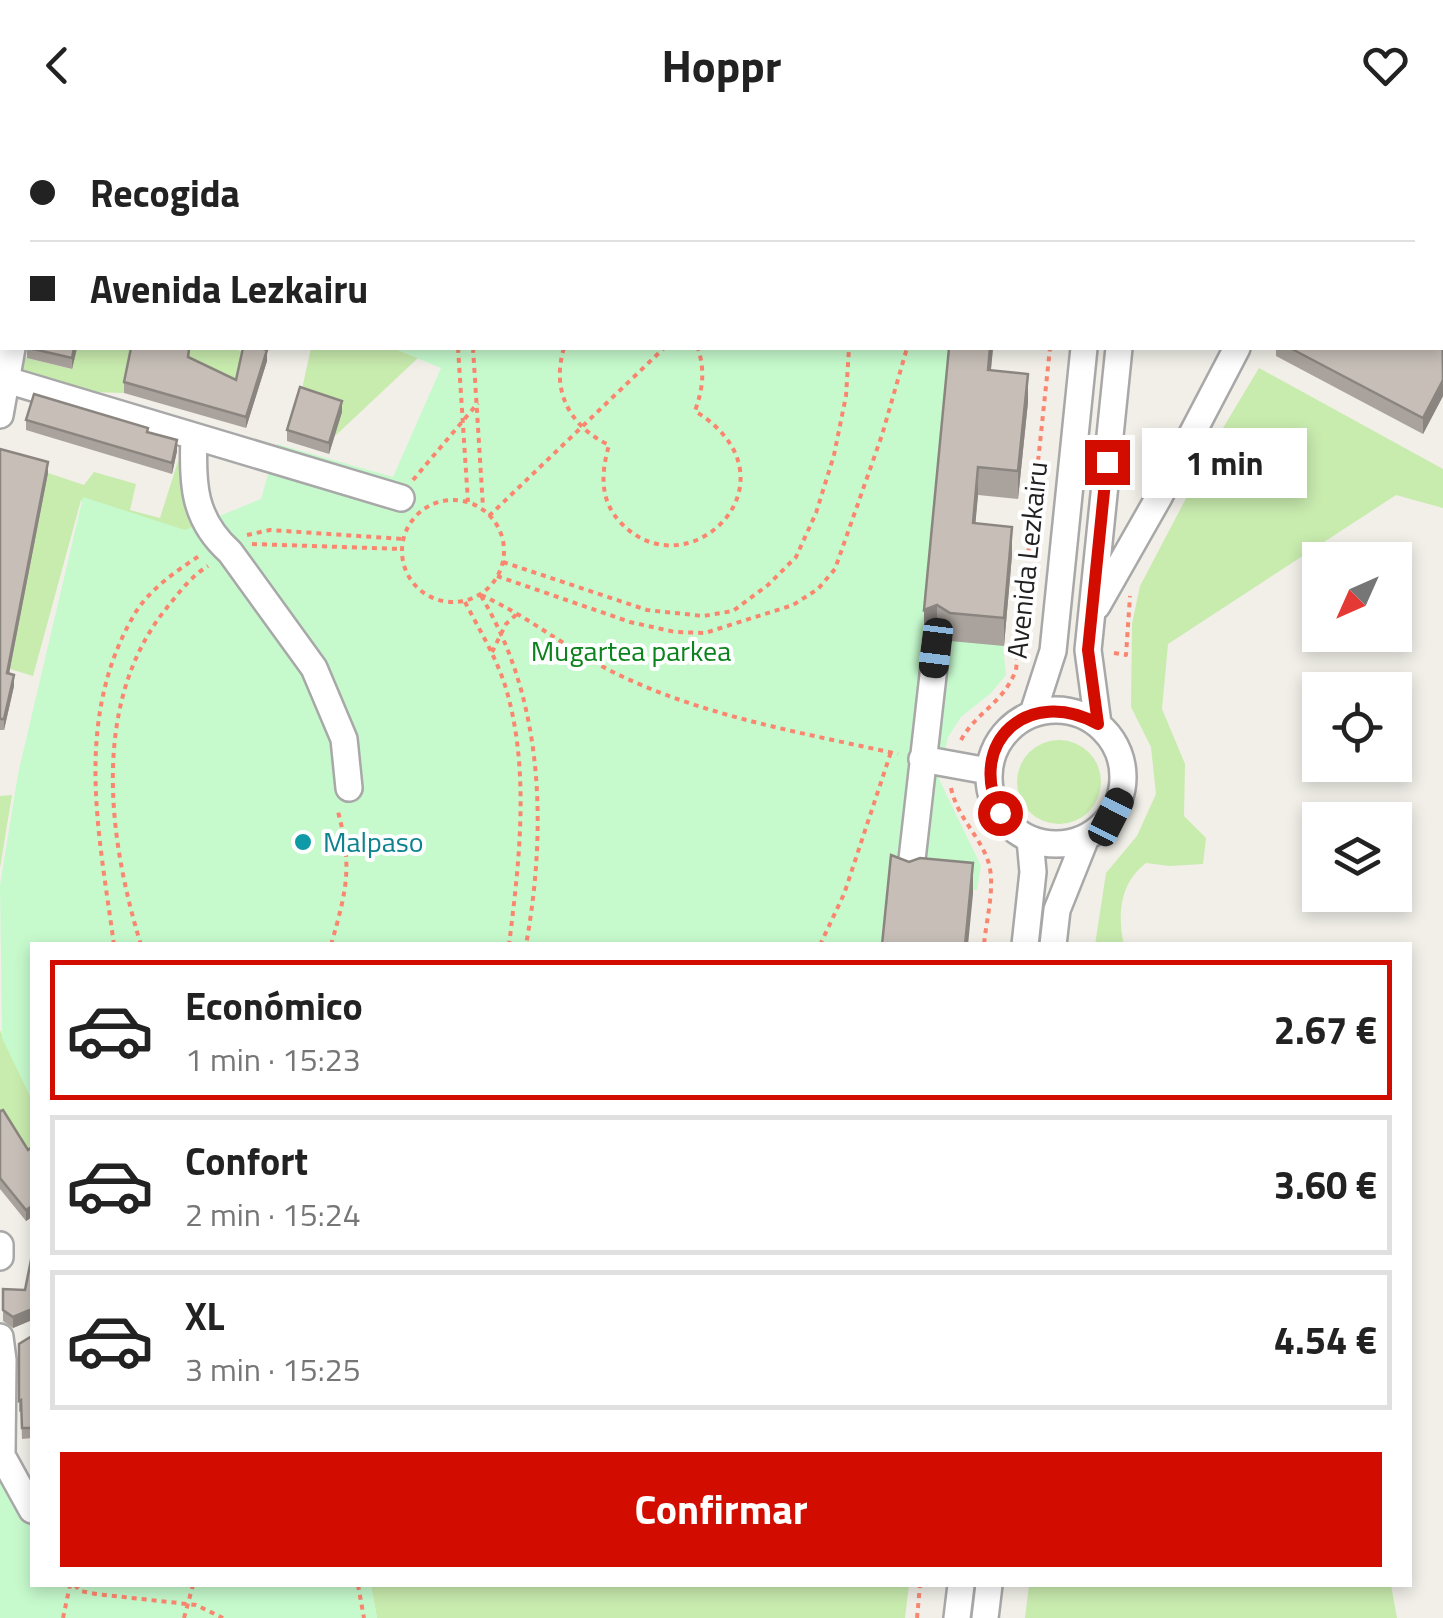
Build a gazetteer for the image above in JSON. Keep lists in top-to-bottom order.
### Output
{
  "streets": {
    "street": ["Avenida Lezkairu"]
  },
  "parks": ["Mugartea parkea"],
  "places": ["Malpaso"],
  "north": "bottom left",
  "page": {
    "header": "Hoppr",
    "banner": ["Recogida", "Avenida Lezkairu"],
    "bubble": "1 min",
    "list": [
      {
        "name": "Económico",
        "note": "1 min · 15:23",
        "value": "2.67 €"
      },
      {
        "name": "Confort",
        "note": "2 min · 15:24",
        "value": "3.60 €"
      },
      {
        "name": "XL",
        "note": "3 min · 15:25",
        "value": "4.54 €"
      }
    ],
    "buttons": "Confirmar"
  }
}
